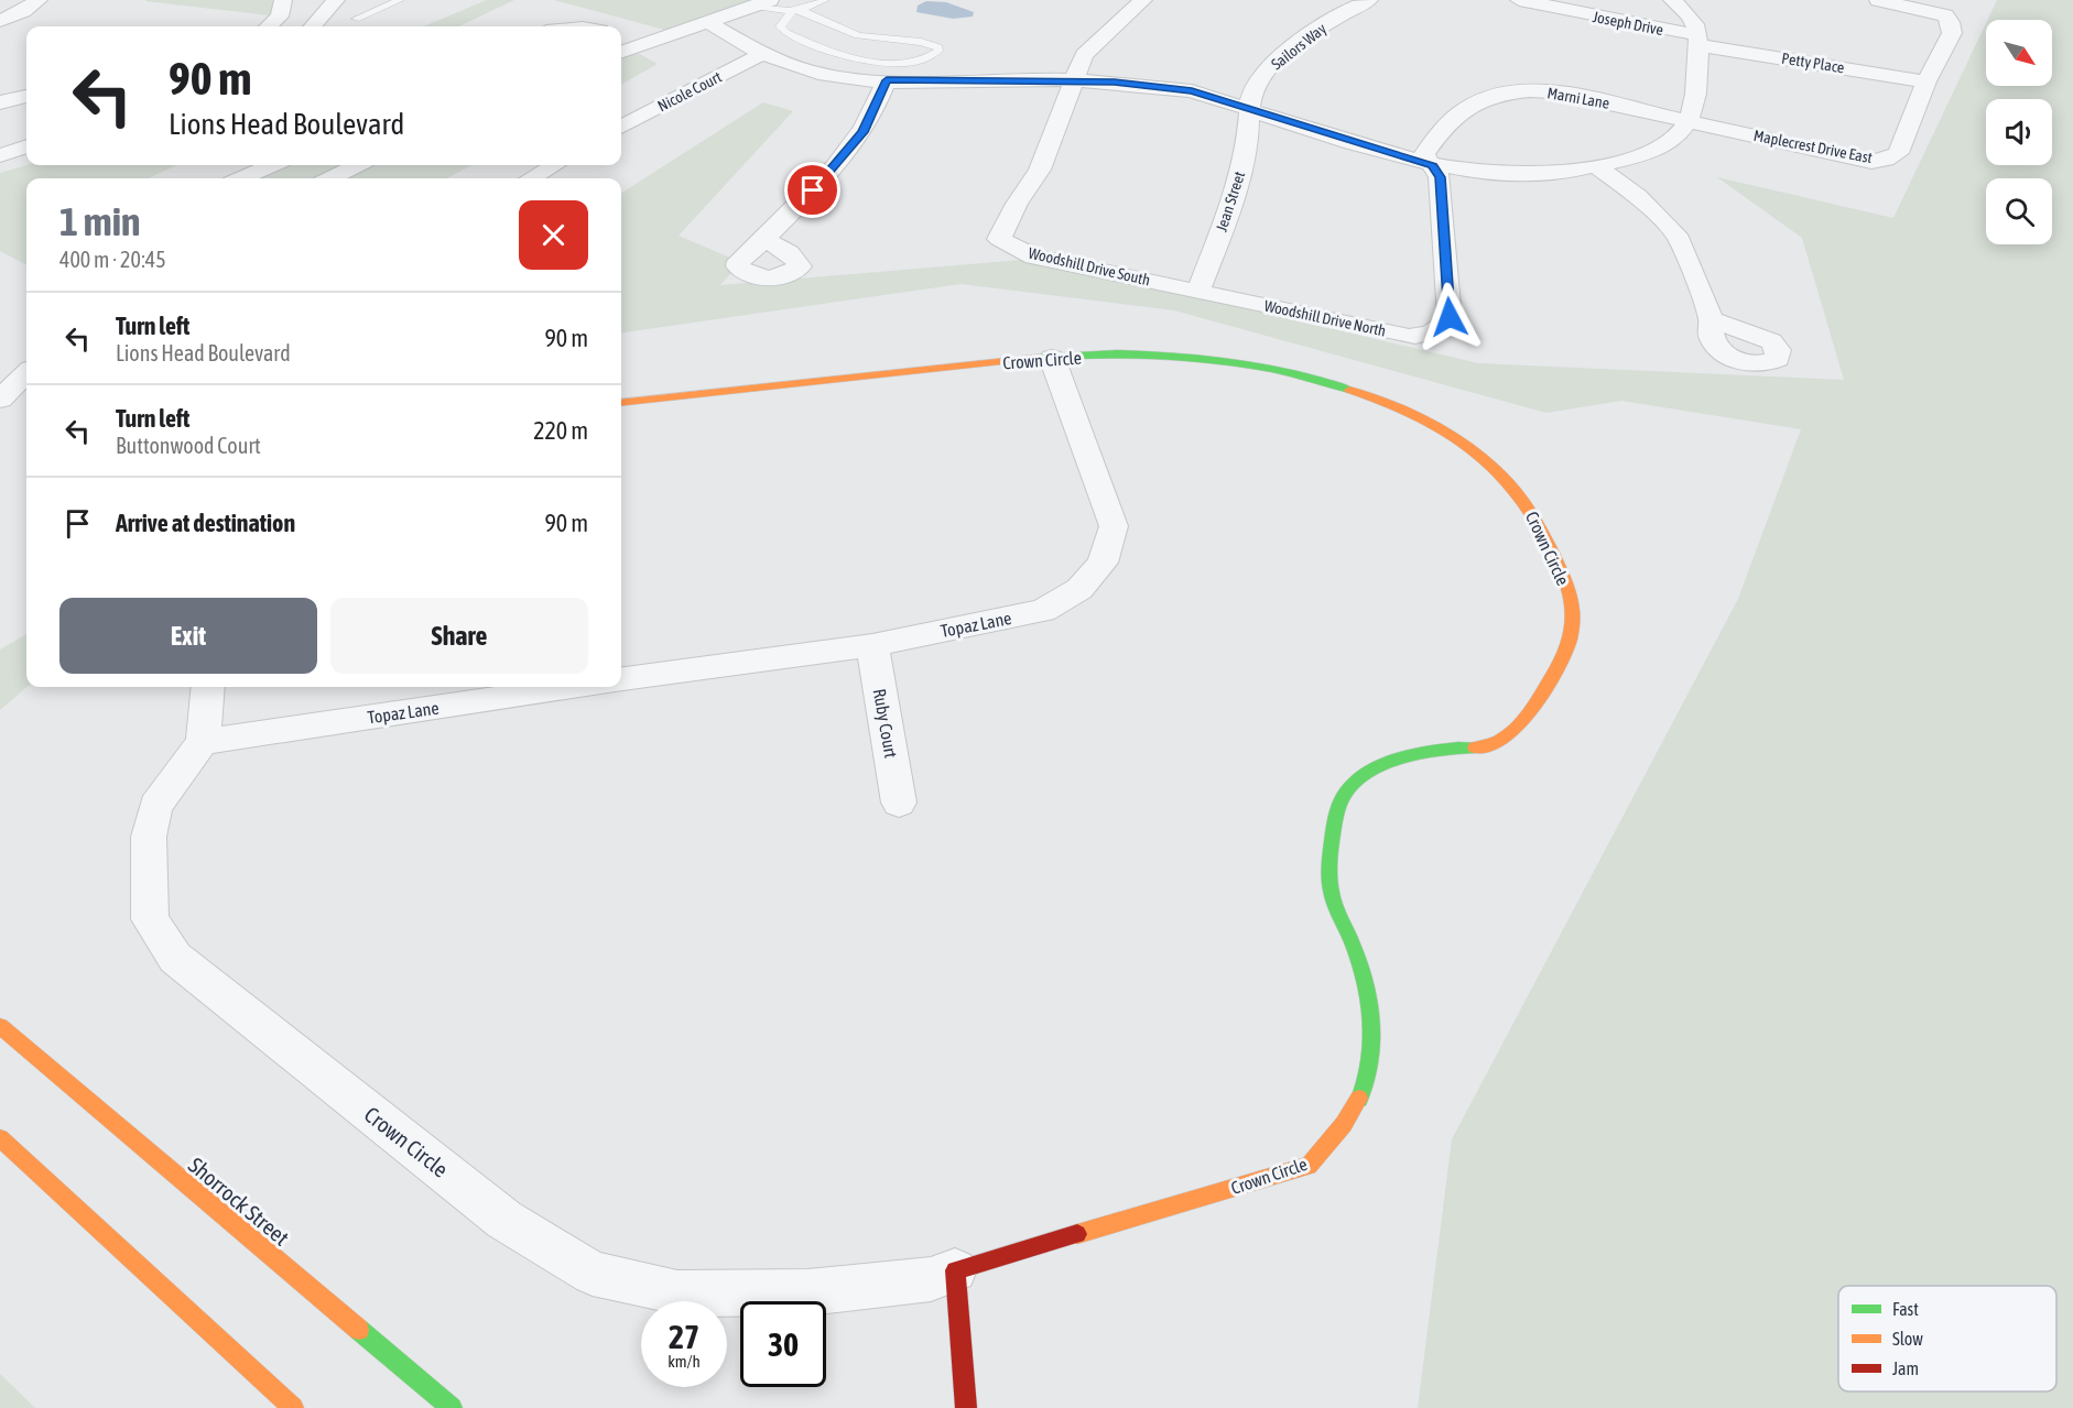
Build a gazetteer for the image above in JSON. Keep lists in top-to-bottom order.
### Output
{
  "streets": {
    "street": [
      "Joseph Drive",
      "Sailors Way",
      "Petty Place",
      "Nicole Court",
      "Marni Lane",
      "Maplecrest Drive East",
      "Jean Street",
      "Woodshill Drive South",
      "Woodshill Drive North",
      "Crown Circle",
      "Topaz Lane",
      "Ruby Court",
      "Shorrock Street"
    ]
  },
  "crossings": [
    ["Joseph Drive", "Petty Place"],
    ["Sailors Way", "Jean Street"],
    ["Petty Place", "Maplecrest Drive East"],
    ["Marni Lane", "Maplecrest Drive East"],
    ["Marni Lane", "Woodshill Drive North"],
    ["Jean Street", "Woodshill Drive South"],
    ["Jean Street", "Woodshill Drive North"],
    ["Woodshill Drive South", "Woodshill Drive North"],
    ["Crown Circle", "Topaz Lane"],
    ["Topaz Lane", "Ruby Court"]
  ],
  "legend": ["Fast", "Slow", "Jam"],
  "north": "bottom right",
  "page": {
    "turn": ["90 m", "Lions Head Boulevard"],
    "heading": ["1 min", "400 m · 20:45"],
    "list": [
      {
        "name": "Turn left",
        "note": "Lions Head Boulevard",
        "value": "90 m"
      },
      {
        "name": "Turn left",
        "note": "Buttonwood Court",
        "value": "220 m"
      },
      {
        "name": "Arrive at destination",
        "value": "90 m"
      }
    ],
    "buttons": ["Exit", "Share"],
    "speed": "27 km/h",
    "limit": "30"
  }
}
